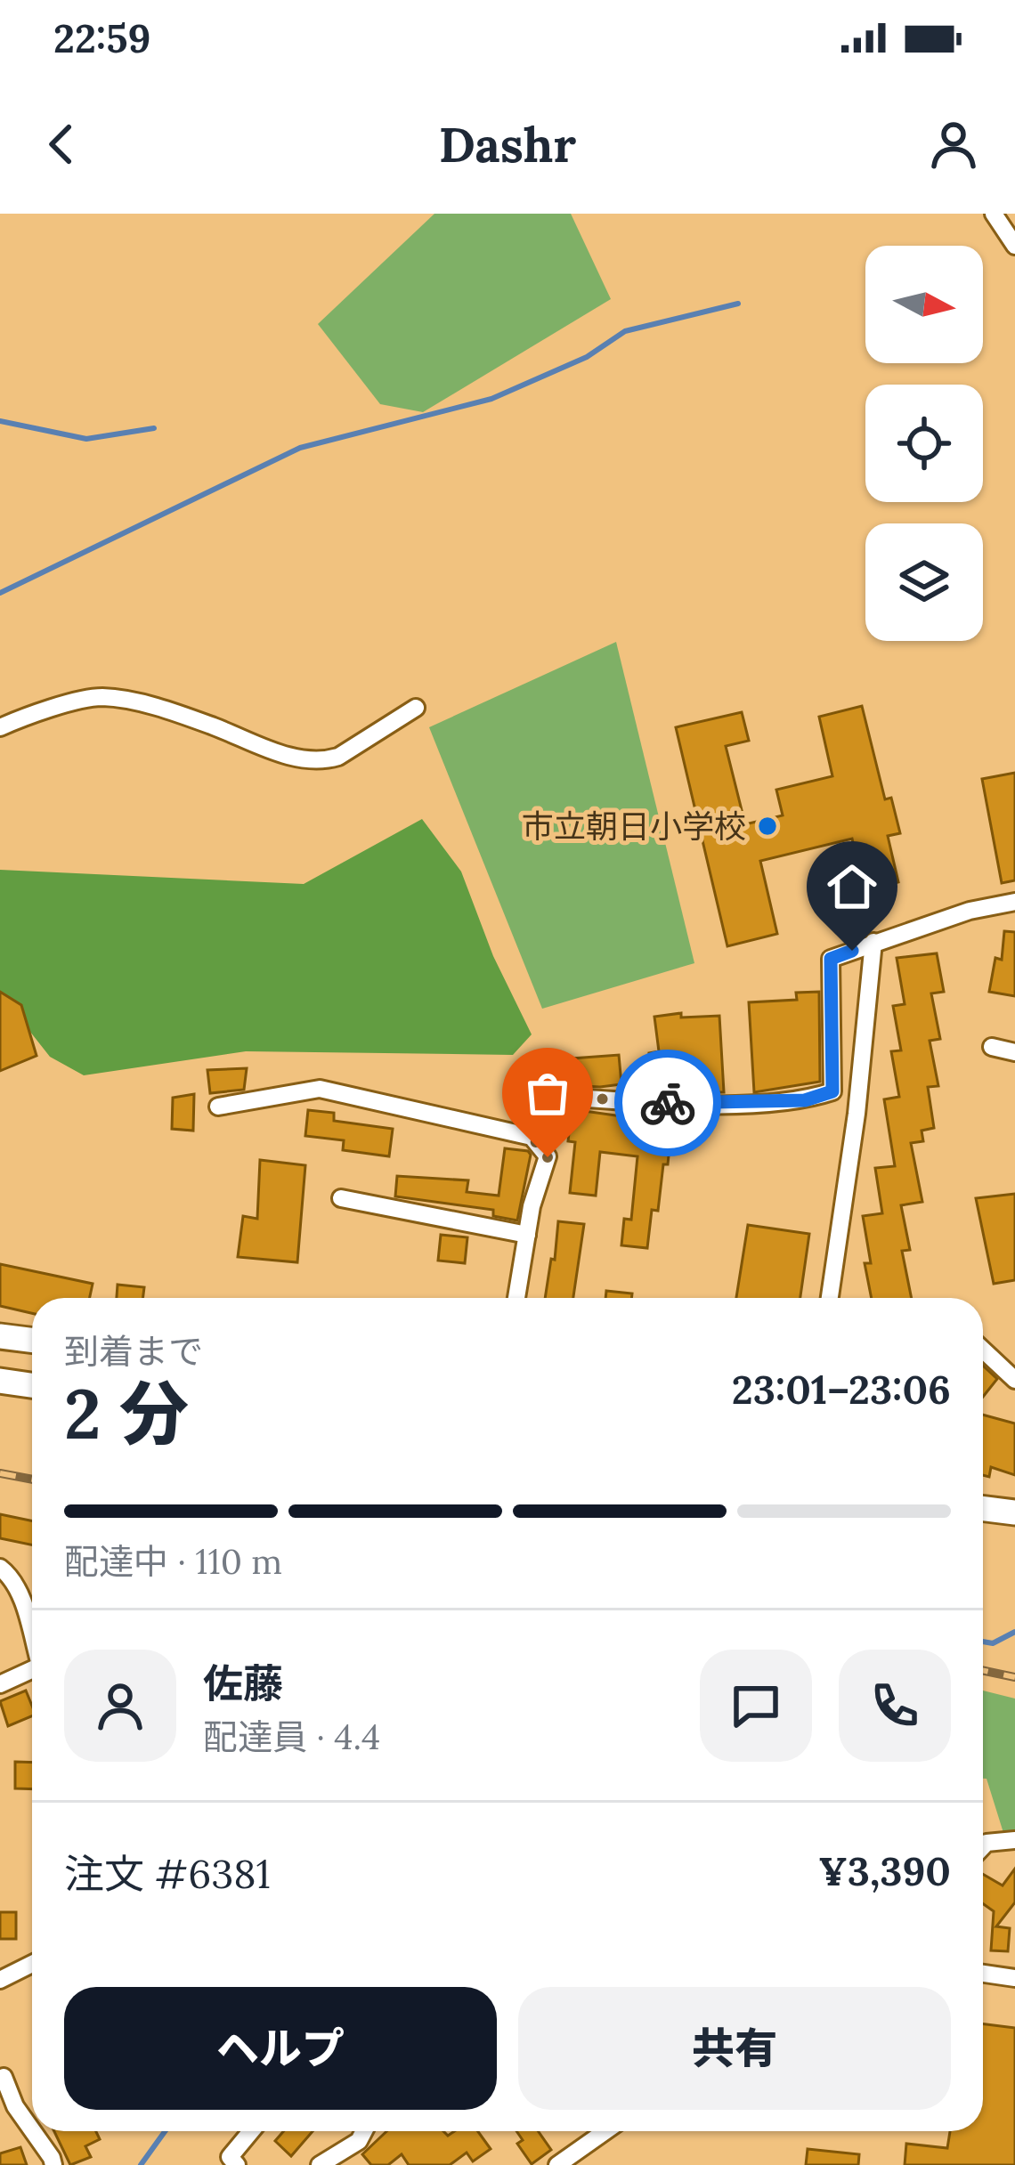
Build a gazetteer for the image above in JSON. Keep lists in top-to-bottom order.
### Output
{
  "places": ["市立朝日小学校"],
  "north": "right",
  "page": {
    "status": "22:59",
    "header": "Dashr",
    "heading": ["2 分", "到着まで", "23:01–23:06"],
    "panel": [
      "佐藤",
      "配達員 · 4.4",
      "注文 #6381",
      "¥3,390"
    ],
    "bar": "配達中 · 110 m",
    "buttons": ["ヘルプ", "共有"]
  }
}
